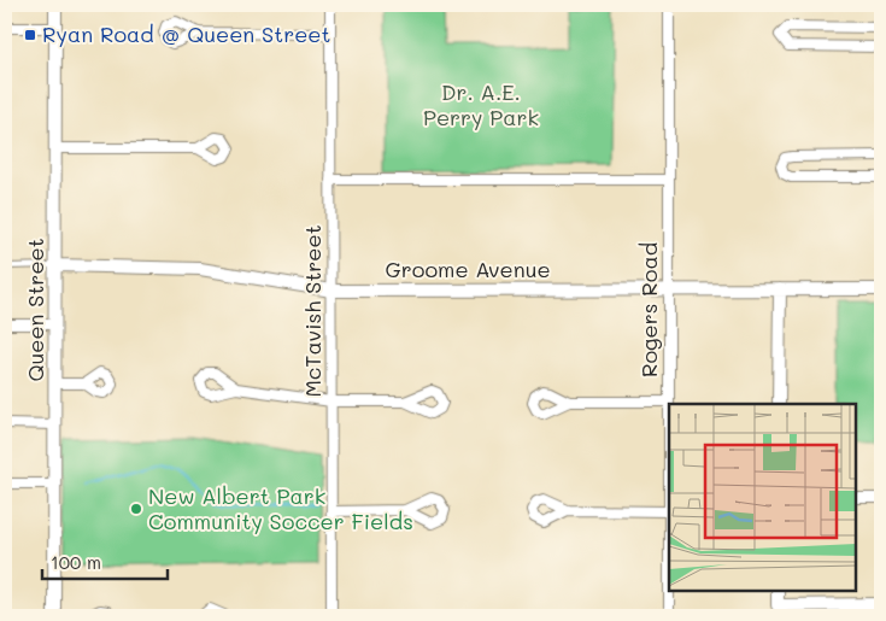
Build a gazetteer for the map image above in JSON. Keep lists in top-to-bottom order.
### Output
{
  "streets": {
    "street": [
      "Groome Avenue",
      "Queen Street",
      "Rogers Road",
      "McTavish Street"
    ]
  },
  "crossings": [
    ["Groome Avenue", "Queen Street"],
    ["Groome Avenue", "Rogers Road"],
    ["Groome Avenue", "McTavish Street"]
  ],
  "parks": ["Dr. A.E. Perry Park"],
  "places": {
    "transit": ["Ryan Road @ Queen Street"],
    "other": ["New Albert Park Community Soccer Fields"]
  },
  "scale_bar": "100 m"
}
